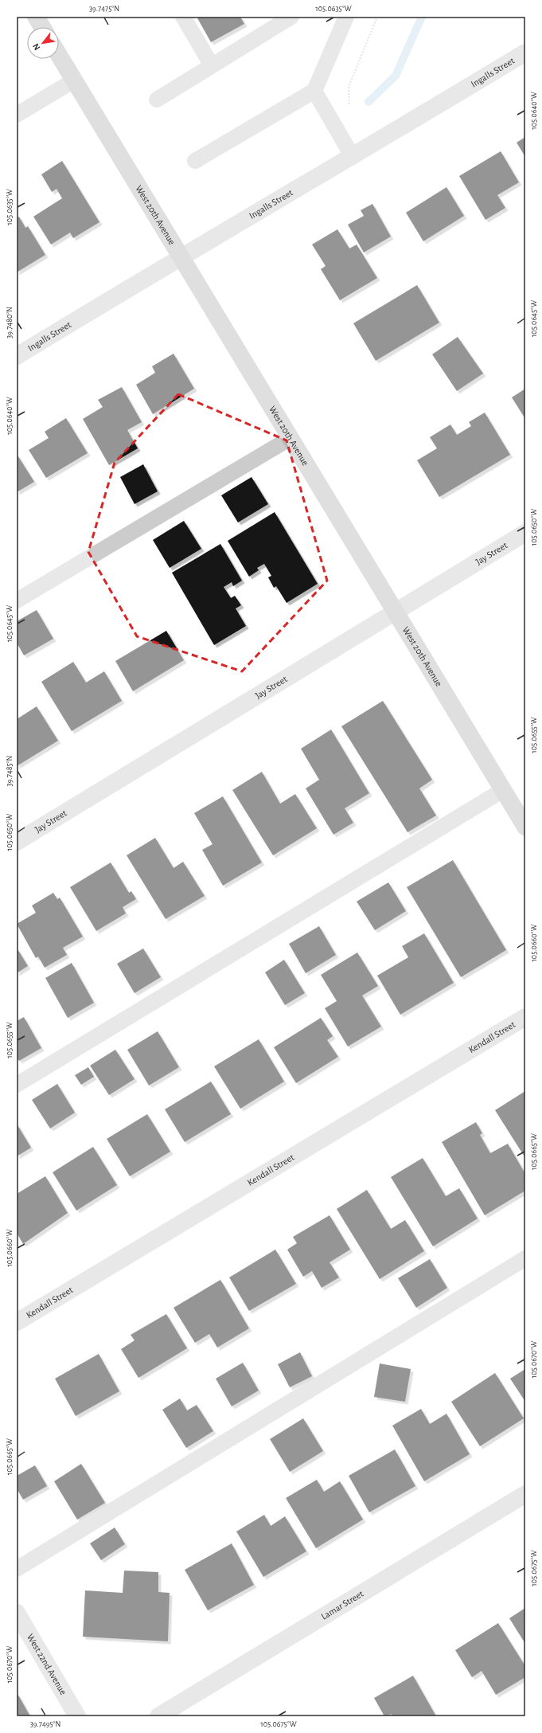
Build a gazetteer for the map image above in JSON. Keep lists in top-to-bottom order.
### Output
{
  "streets": {
    "street": [
      "Ingalls Street",
      "West 20th Avenue",
      "Jay Street",
      "Kendall Street",
      "Lamar Street",
      "West 22nd Avenue"
    ]
  },
  "crossings": [
    ["Ingalls Street", "West 20th Avenue"],
    ["West 20th Avenue", "Jay Street"]
  ],
  "north": "bottom left",
  "coordinates": [
    "39.7475°N",
    "105.0635°W",
    "105.0640°W",
    "105.0645°W",
    "39.7480°N",
    "105.0650°W",
    "105.0655°W",
    "39.7485°N",
    "105.0660°W",
    "105.0665°W",
    "105.0670°W",
    "105.0675°W",
    "39.7495°N"
  ]
}
